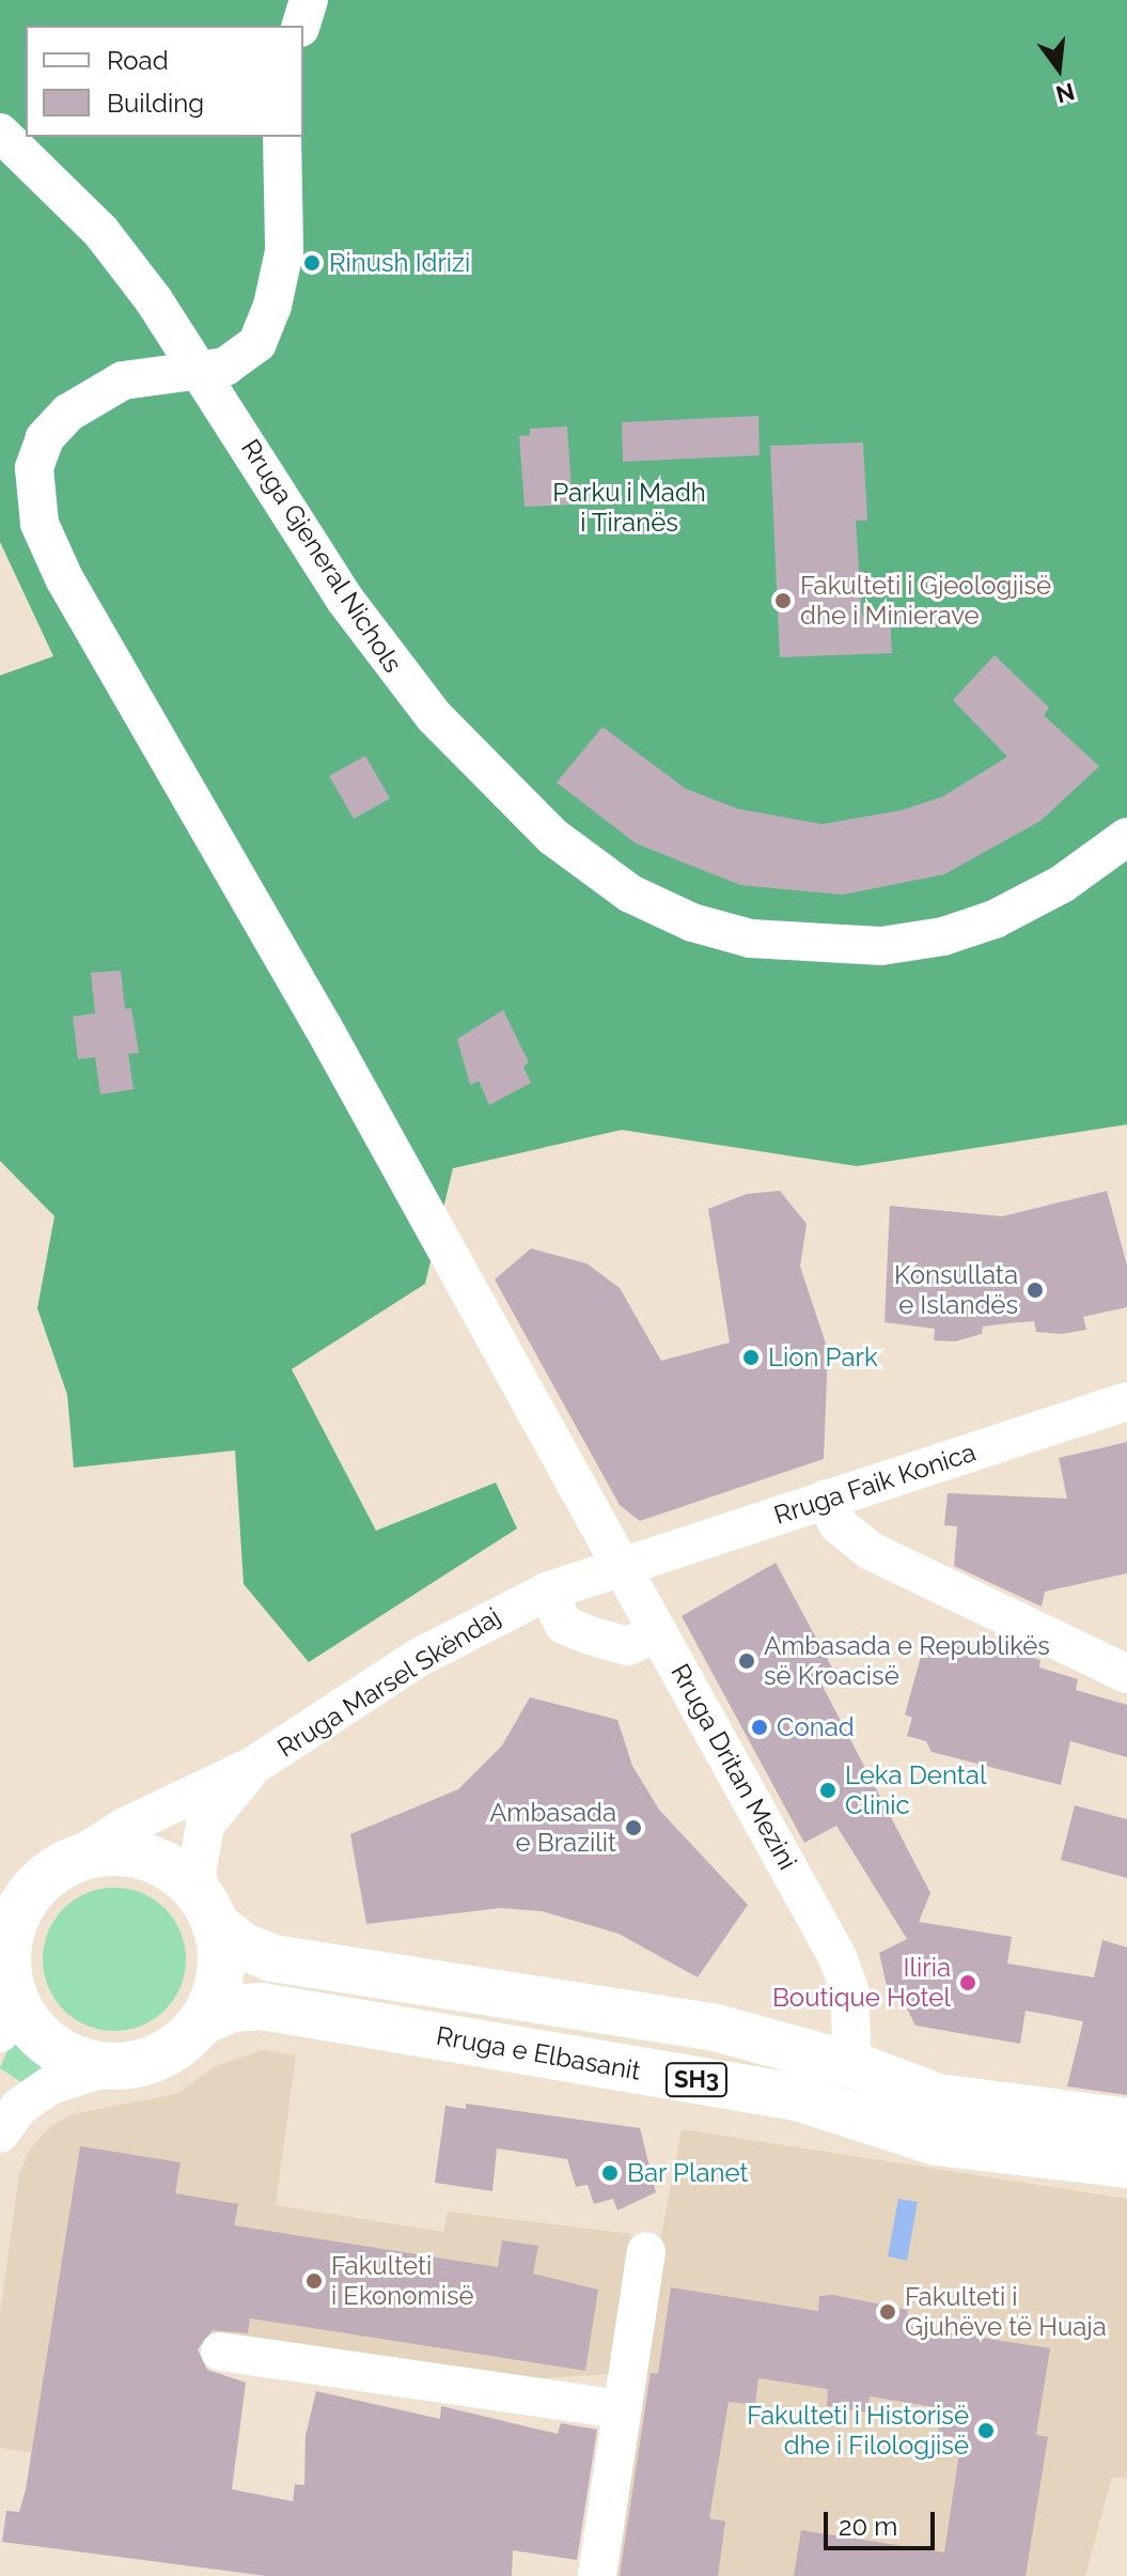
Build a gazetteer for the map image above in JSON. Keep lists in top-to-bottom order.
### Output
{
  "streets": {
    "main road": ["Rruga e Elbasanit", "SH3"],
    "street": [
      "Rruga Gjeneral Nichols",
      "Rruga Faik Konica",
      "Rruga Marsel Skëndaj",
      "Rruga Dritan Mezini"
    ]
  },
  "crossings": [
    ["Rruga Gjeneral Nichols", "Rruga Dritan Mezini"],
    ["Rruga Faik Konica", "Rruga Marsel Skëndaj"],
    ["Rruga Faik Konica", "Rruga Dritan Mezini"],
    ["Rruga Marsel Skëndaj", "Rruga Dritan Mezini"],
    ["Rruga Marsel Skëndaj", "Rruga e Elbasanit"],
    ["Rruga Marsel Skëndaj", "SH3"],
    ["Rruga Dritan Mezini", "Rruga e Elbasanit"],
    ["Rruga e Elbasanit", "SH3"]
  ],
  "parks": ["Parku i Madh i Tiranës"],
  "places": [
    "Rinush Idrizi",
    "Fakulteti i Gjeologjisë dhe i Minierave",
    "Konsullata e Islandës",
    "Lion Park",
    "Ambasada e Republikës së Kroacisë",
    "Conad",
    "Leka Dental Clinic",
    "Ambasada e Brazilit",
    "Iliria Boutique Hotel",
    "Bar Planet",
    "Fakulteti i Ekonomisë",
    "Fakulteti i Gjuhëve të Huaja",
    "Fakulteti i Historisë dhe i Filologjisë"
  ],
  "legend": ["Road", "Building"],
  "scale_bar": "20 m",
  "north": "bottom"
}
